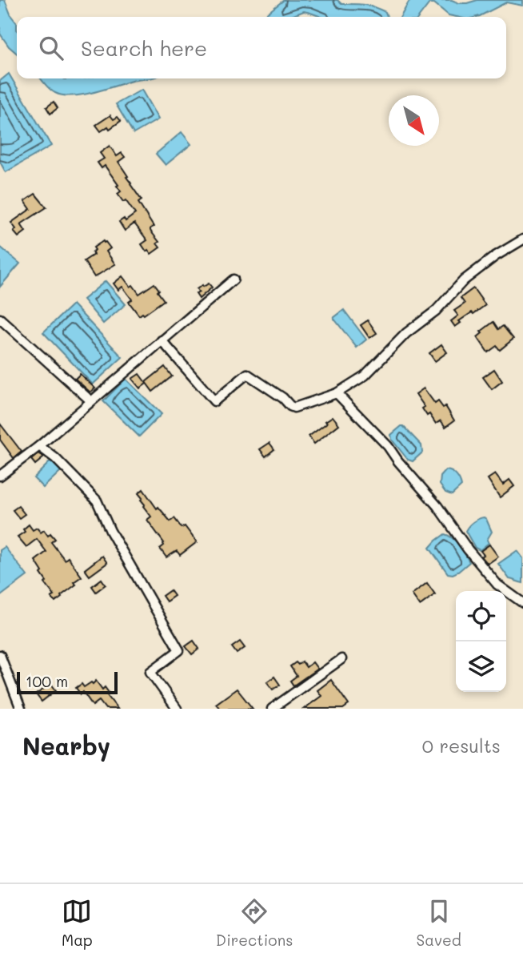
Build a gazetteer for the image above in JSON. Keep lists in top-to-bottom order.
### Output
{
  "scale_bar": "100 m",
  "north": "bottom right",
  "page": {
    "search": "Search here",
    "scale": "100 m",
    "heading": ["Nearby", "0 results"],
    "nav": ["Map", "Directions", "Saved"]
  }
}
